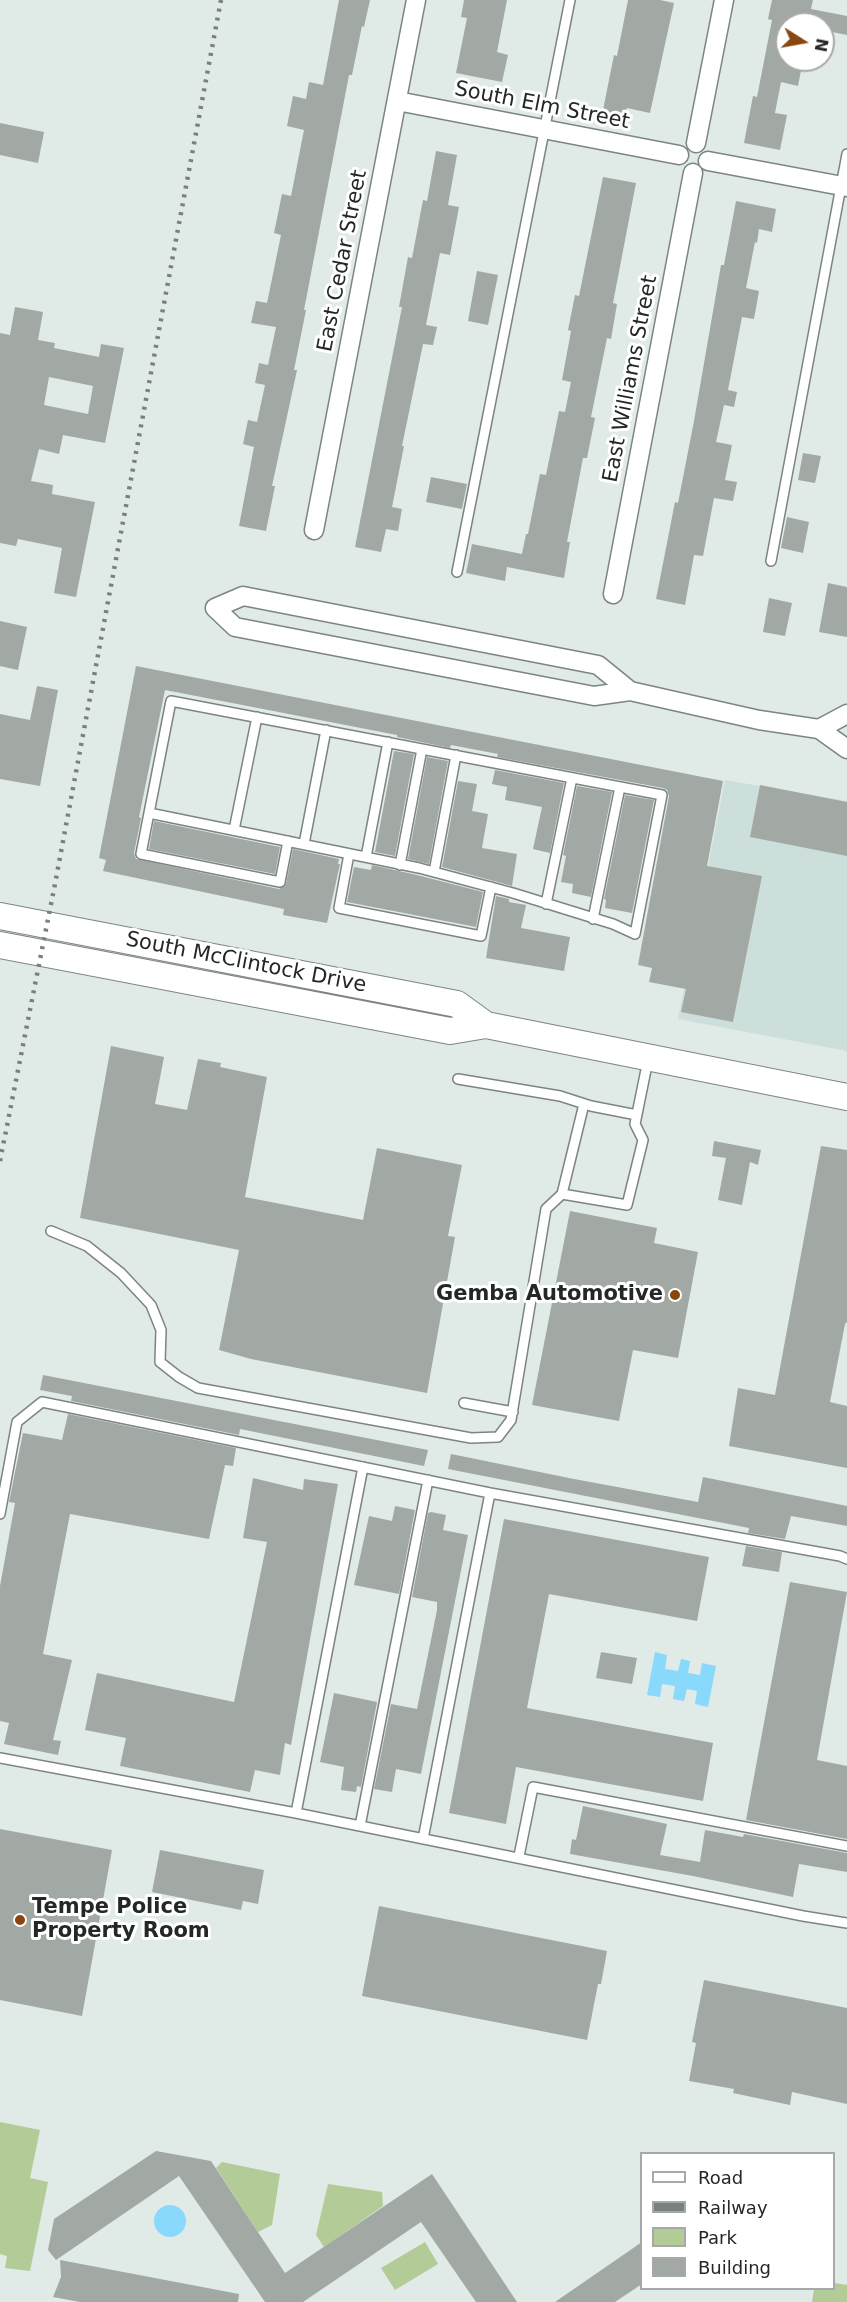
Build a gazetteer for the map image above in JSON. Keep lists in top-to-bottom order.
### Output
{
  "streets": {
    "main road": ["South McClintock Drive"],
    "street": ["South Elm Street", "East Cedar Street", "East Williams Street"]
  },
  "crossings": [
    ["South Elm Street", "East Cedar Street"],
    ["South Elm Street", "East Williams Street"]
  ],
  "places": ["Gemba Automotive", "Tempe Police Property Room"],
  "legend": [
    "Road",
    "Railway",
    "Park",
    "Building"
  ],
  "north": "right"
}
